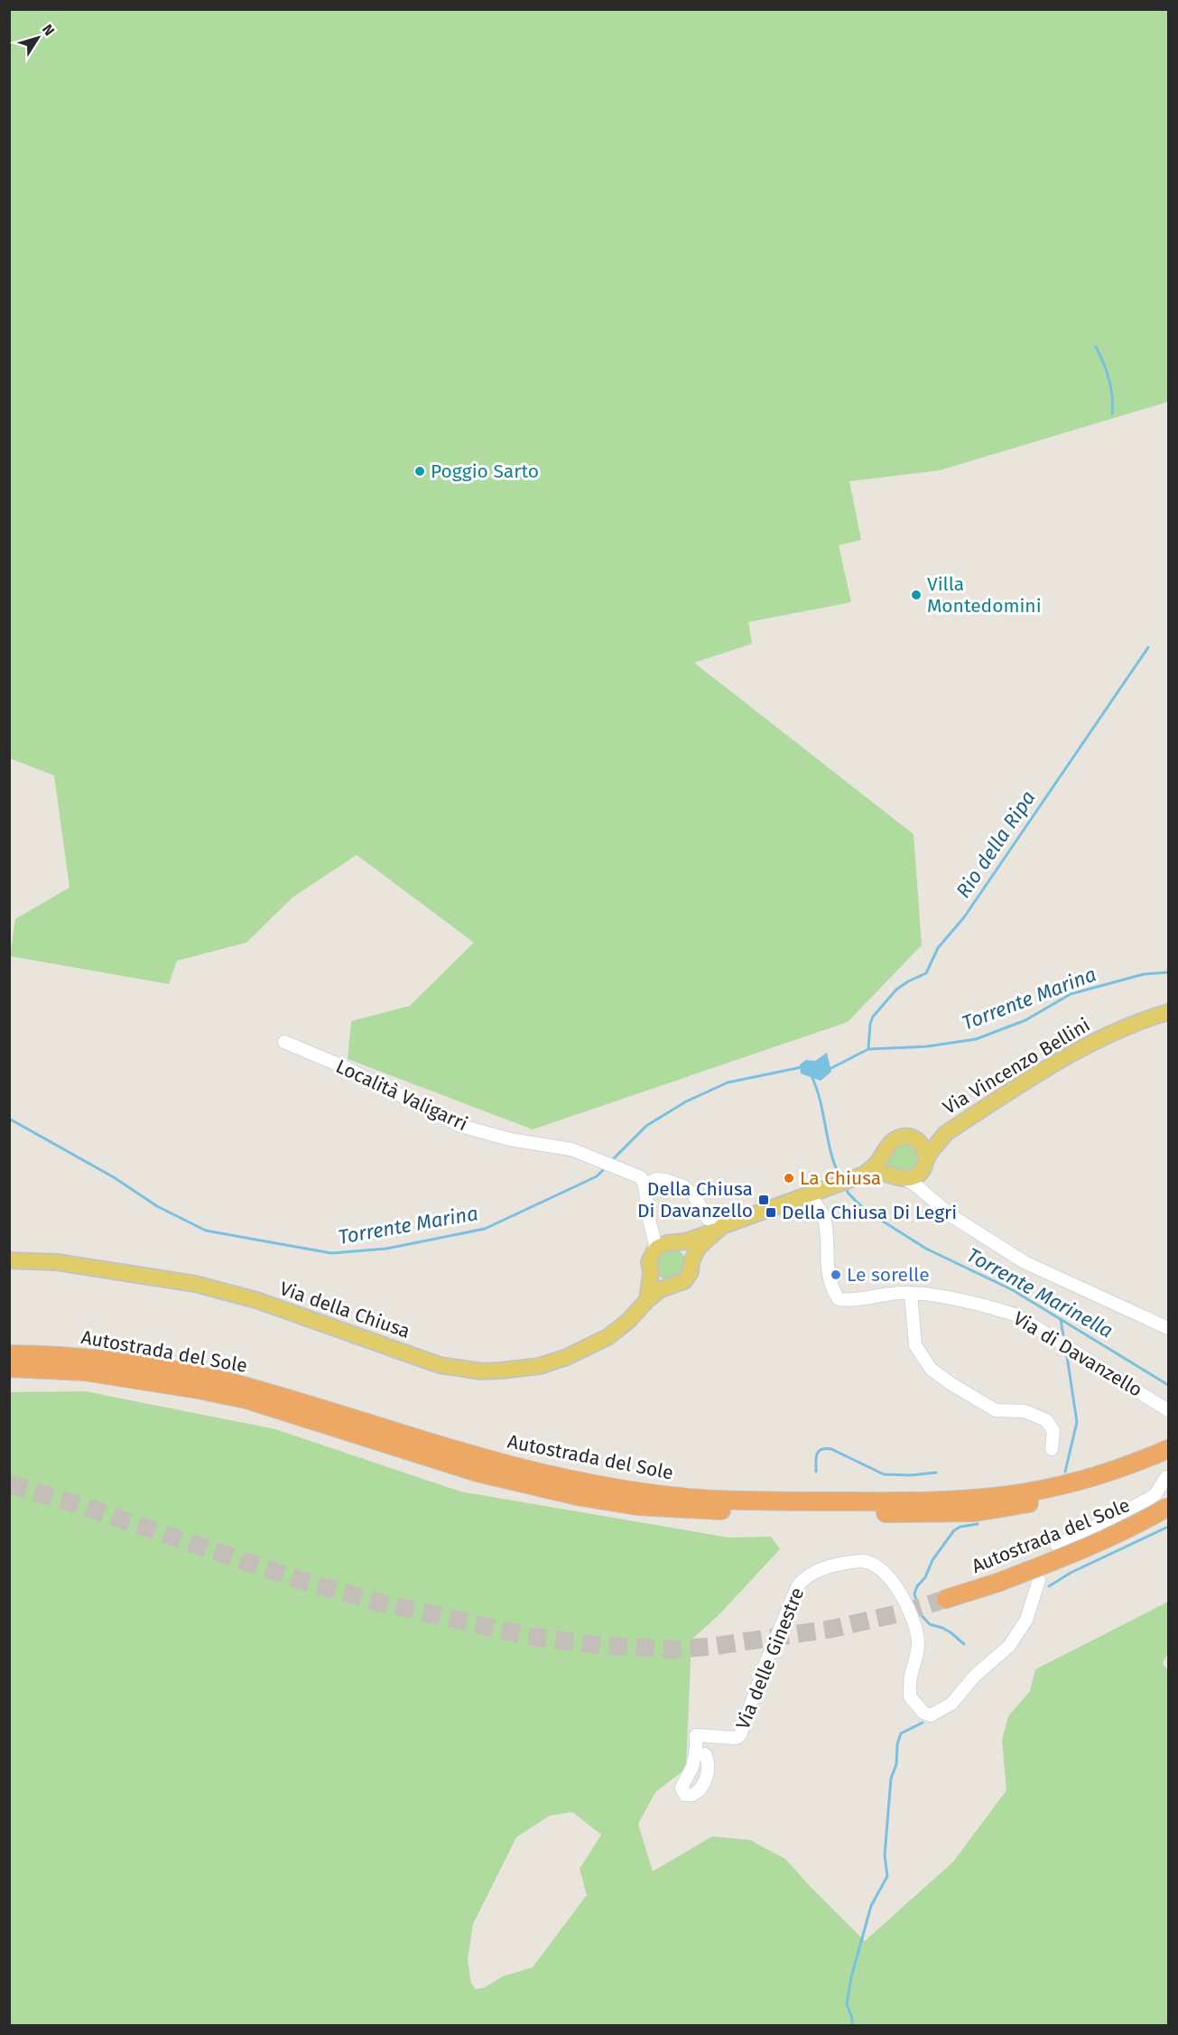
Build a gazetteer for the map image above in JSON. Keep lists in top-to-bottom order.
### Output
{
  "streets": {
    "highway": ["Autostrada del Sole"],
    "main road": ["Via Vincenzo Bellini", "Via della Chiusa"],
    "street": ["Località Valigarri", "Via di Davanzello", "Via delle Ginestre"]
  },
  "crossings": [
    ["Via Vincenzo Bellini", "Via della Chiusa"],
    ["Località Valigarri", "Via della Chiusa"],
    ["Via della Chiusa", "Via di Davanzello"]
  ],
  "water": ["Rio della Ripa", "Torrente Marina", "Torrente Marinella"],
  "places": {
    "other": [
      "Poggio Sarto",
      "Villa Montedomini",
      "La Chiusa",
      "Le sorelle"
    ],
    "transit": ["Della Chiusa Di Davanzello", "Della Chiusa Di Legri"]
  },
  "north": "top right"
}
